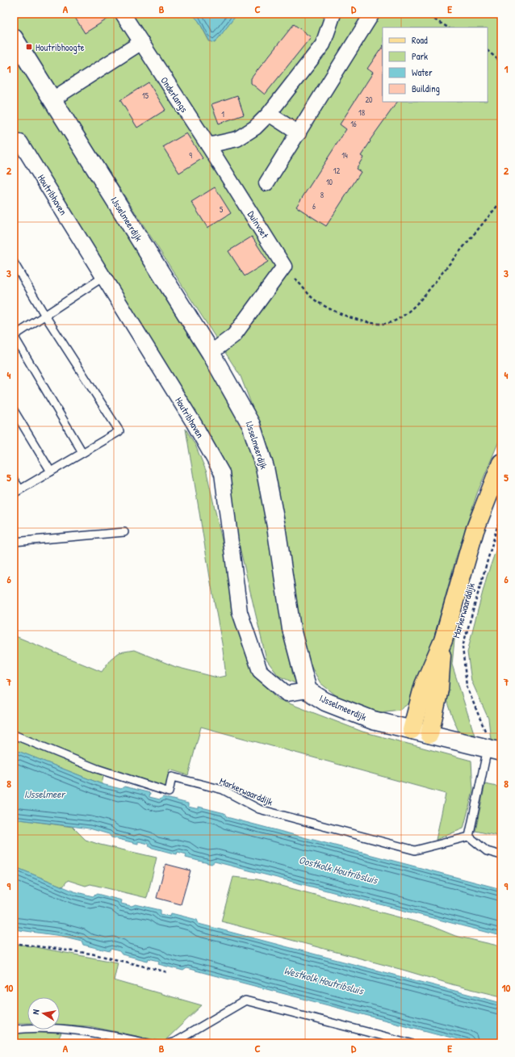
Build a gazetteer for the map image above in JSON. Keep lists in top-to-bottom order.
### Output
{
  "streets": {
    "street": [
      "Onderlangs",
      "Houtribhaven",
      "IJsselmeerdijk",
      "Duinvoet"
    ],
    "lane": ["Markerwaarddijk"]
  },
  "crossings": [
    ["Onderlangs", "Duinvoet"],
    ["Houtribhaven", "IJsselmeerdijk"],
    ["IJsselmeerdijk", "Markerwaarddijk"]
  ],
  "water": ["IJsselmeer", "Oostkolk Houtribsluis", "Westkolk Houtribsluis"],
  "places": {
    "transit": ["Houtribhoogte"]
  },
  "house_numbers": [
    "15",
    "20",
    "18",
    "1",
    "16",
    "9",
    "14",
    "12",
    "10",
    "8",
    "6",
    "5"
  ],
  "legend": [
    "Road",
    "Park",
    "Water",
    "Building"
  ],
  "north": "left",
  "grid": {
    "columns": [
      "A",
      "B",
      "C",
      "D",
      "E"
    ],
    "rows": [
      "1",
      "2",
      "3",
      "4",
      "5",
      "6",
      "7",
      "8",
      "9",
      "10"
    ]
  }
}
